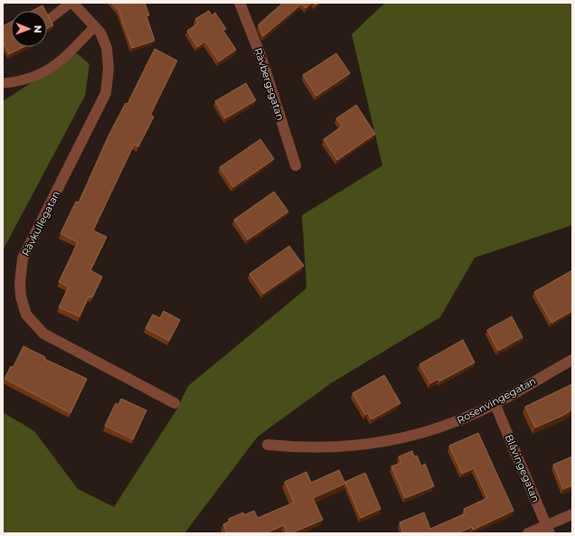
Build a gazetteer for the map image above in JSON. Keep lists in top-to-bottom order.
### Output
{
  "streets": {
    "street": [
      "Rävbergsgatan",
      "Rävkullegatan",
      "Rosenvingegatan",
      "Blåvingegatan"
    ]
  },
  "crossings": [
    ["Rosenvingegatan", "Blåvingegatan"]
  ],
  "north": "right"
}
